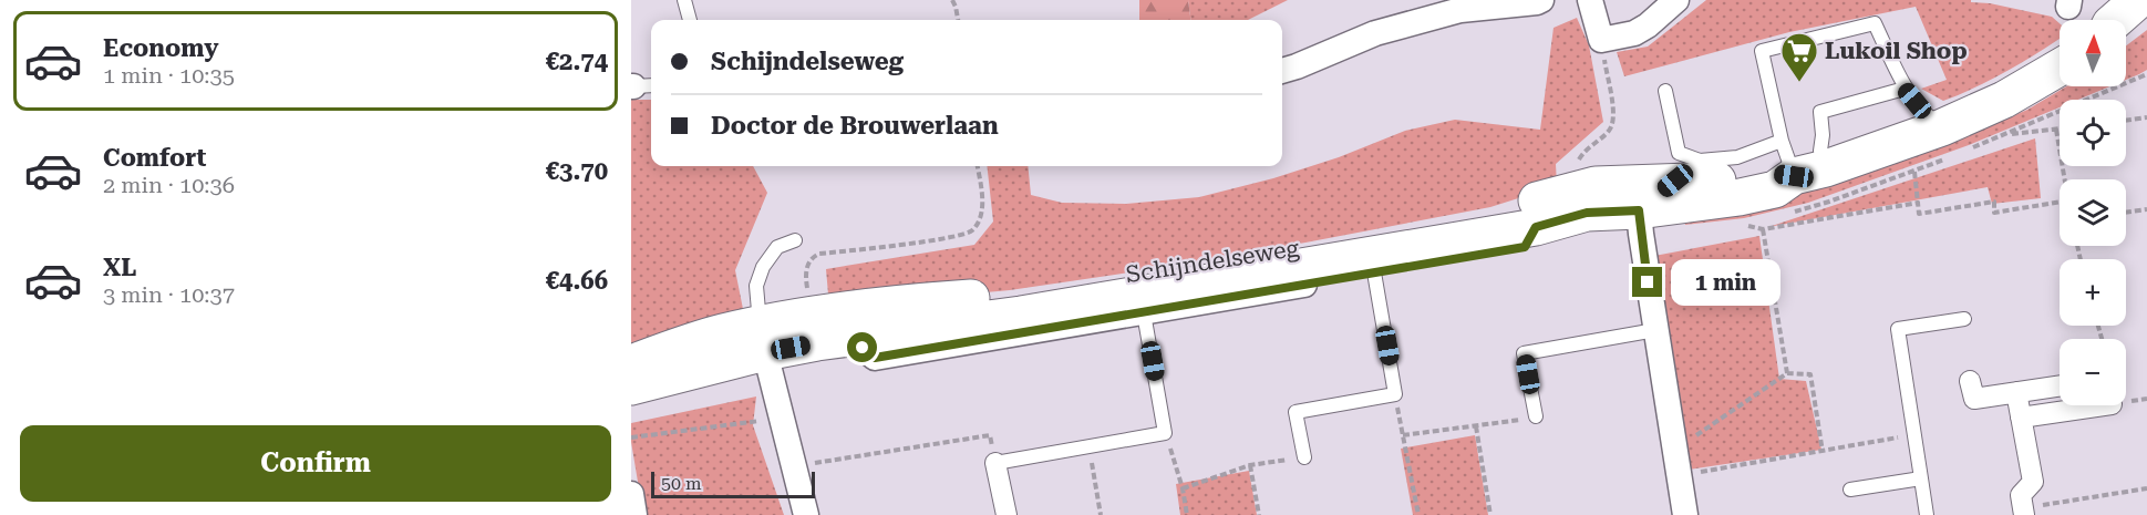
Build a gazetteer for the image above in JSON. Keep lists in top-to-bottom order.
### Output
{
  "streets": {
    "main road": ["Schijndelseweg"]
  },
  "places": {
    "supermarket": ["Lukoil Shop"]
  },
  "scale_bar": "50 m",
  "north": "top",
  "page": {
    "list": [
      {
        "name": "Economy",
        "note": "1 min · 10:35",
        "value": "€2.74"
      },
      {
        "name": "Comfort",
        "note": "2 min · 10:36",
        "value": "€3.70"
      },
      {
        "name": "XL",
        "note": "3 min · 10:37",
        "value": "€4.66"
      }
    ],
    "map_buttons": ["+", "−"],
    "banner": ["Schijndelseweg", "Doctor de Brouwerlaan"],
    "bubble": "1 min",
    "buttons": "Confirm",
    "scale": "50 m"
  }
}
